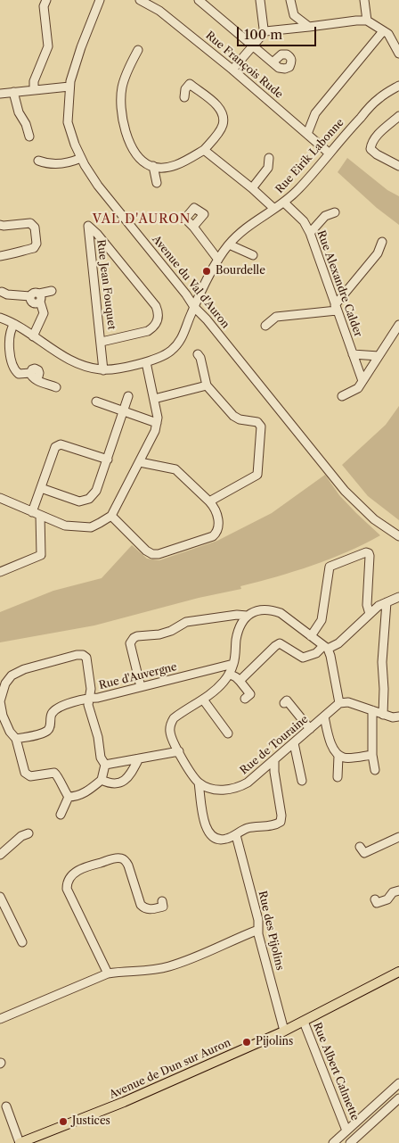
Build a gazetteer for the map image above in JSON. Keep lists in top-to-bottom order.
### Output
{
  "streets": {
    "main road": ["Avenue de Dun sur Auron"],
    "street": [
      "Rue François Rude",
      "Rue Eirik Labonne",
      "Avenue du Val d'Auron",
      "Rue Alexandre Calder",
      "Rue Jean Fouquet",
      "Rue d'Auvergne",
      "Rue de Touraine",
      "Rue des Pijolins",
      "Rue Albert Calmette"
    ]
  },
  "crossings": [
    ["Rue François Rude", "Rue Eirik Labonne"],
    ["Rue Eirik Labonne", "Avenue du Val d'Auron"],
    ["Rue Eirik Labonne", "Rue Alexandre Calder"],
    ["Rue Eirik Labonne", "Rue Jean Fouquet"],
    ["Rue des Pijolins", "Avenue de Dun sur Auron"],
    ["Avenue de Dun sur Auron", "Rue Albert Calmette"]
  ],
  "districts": ["VAL D'AURON"],
  "places": ["Bourdelle", "Pijolins", "Justices"],
  "scale_bar": "100 m"
}
